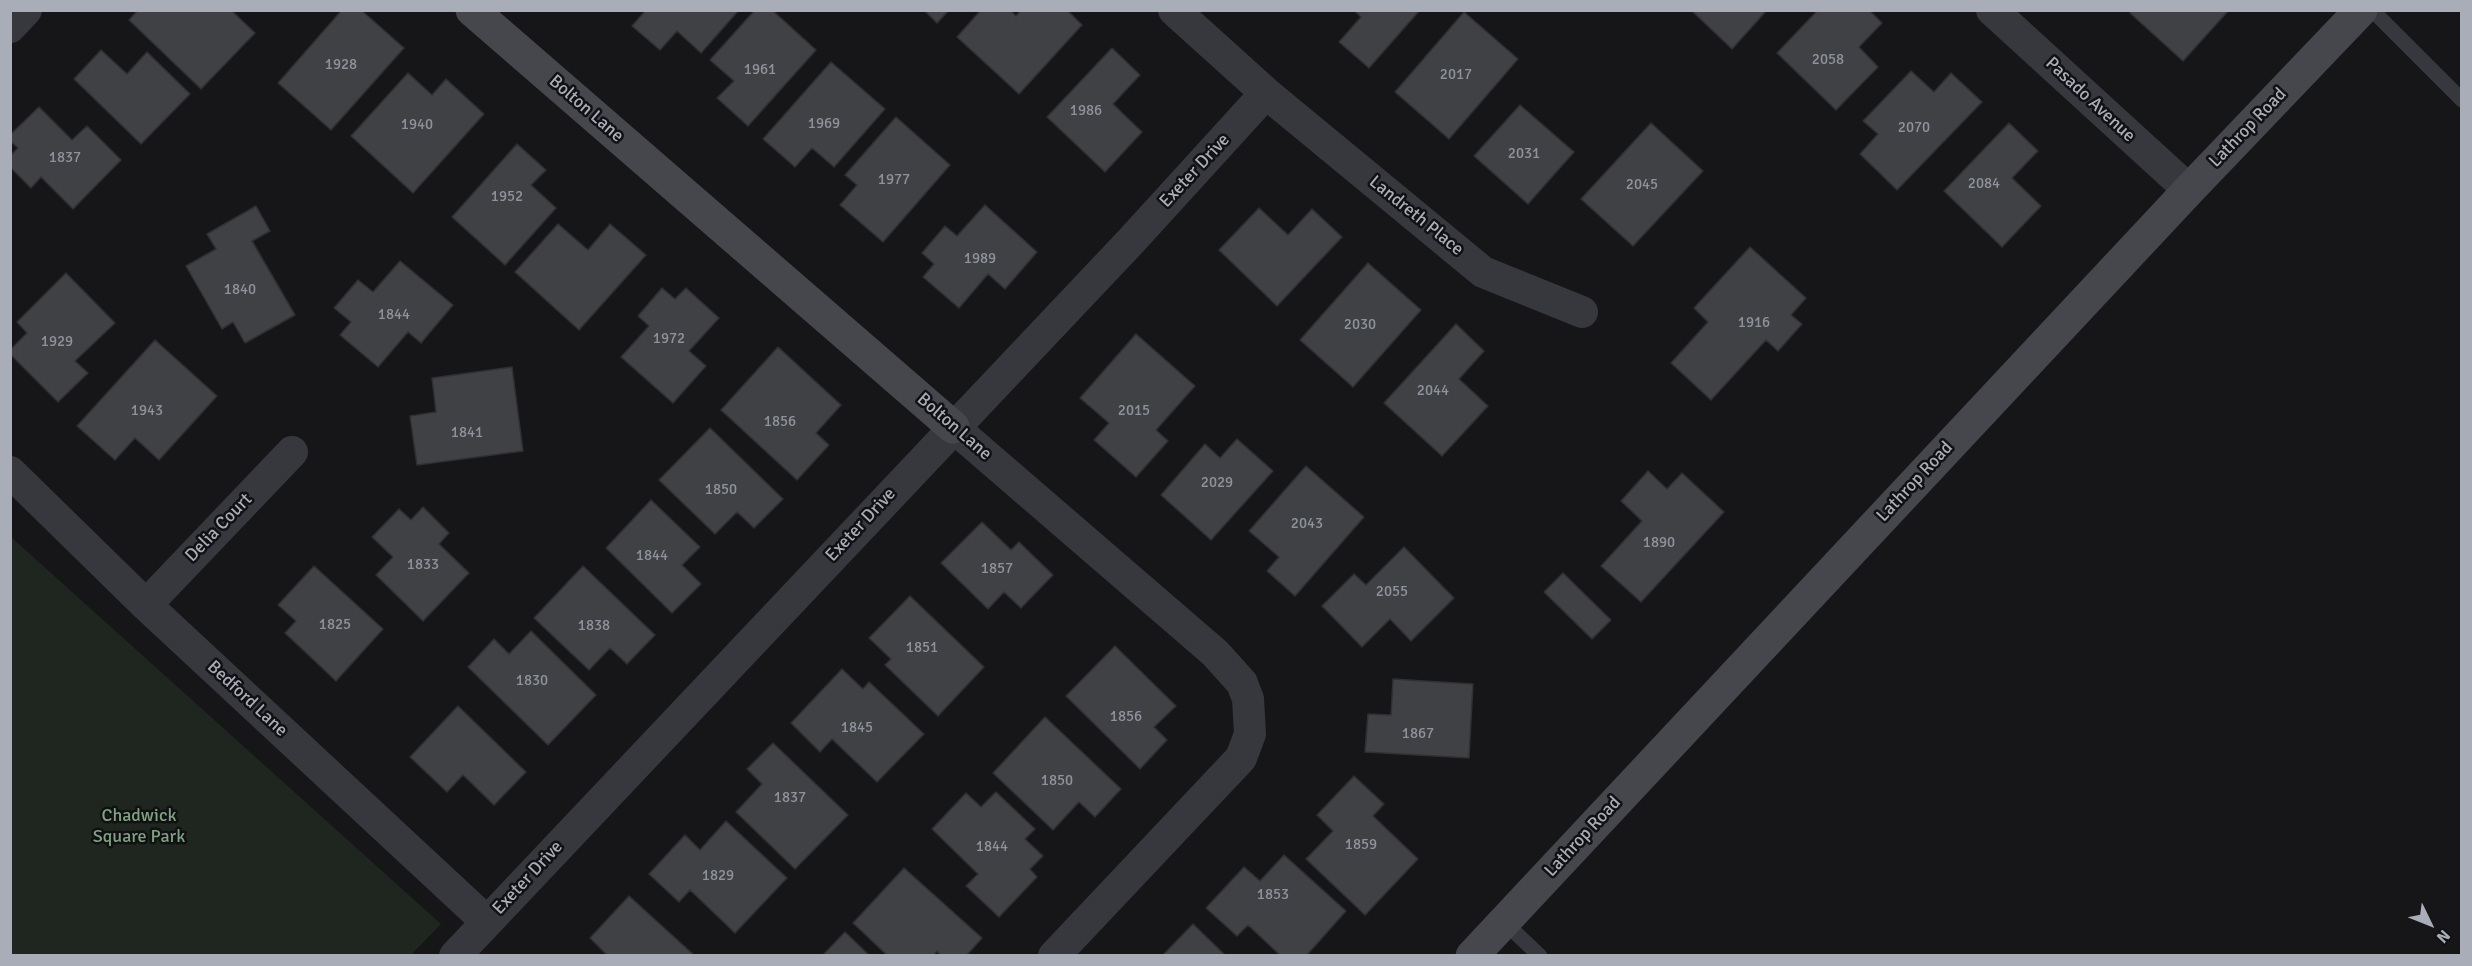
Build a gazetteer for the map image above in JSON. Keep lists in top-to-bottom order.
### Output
{
  "streets": {
    "main road": ["Bolton Lane", "Lathrop Road"],
    "street": [
      "Pasado Avenue",
      "Exeter Drive",
      "Landreth Place",
      "Delia Court",
      "Bedford Lane"
    ]
  },
  "crossings": [
    ["Pasado Avenue", "Lathrop Road"],
    ["Bolton Lane", "Exeter Drive"],
    ["Exeter Drive", "Landreth Place"],
    ["Exeter Drive", "Bedford Lane"],
    ["Delia Court", "Bedford Lane"]
  ],
  "parks": ["Chadwick Square Park"],
  "house_numbers": [
    "2058",
    "1928",
    "1961",
    "2017",
    "1986",
    "1969",
    "1940",
    "2070",
    "2031",
    "1837",
    "1977",
    "2084",
    "2045",
    "1952",
    "1989",
    "1840",
    "1844",
    "1916",
    "2030",
    "1972",
    "1929",
    "2044",
    "1943",
    "2015",
    "1856",
    "1841",
    "2029",
    "1850",
    "2043",
    "1890",
    "1844",
    "1833",
    "1857",
    "2055",
    "1825",
    "1838",
    "1851",
    "1830",
    "1856",
    "1845",
    "1867",
    "1850",
    "1837",
    "1859",
    "1844",
    "1829",
    "1853"
  ],
  "north": "bottom right"
}
